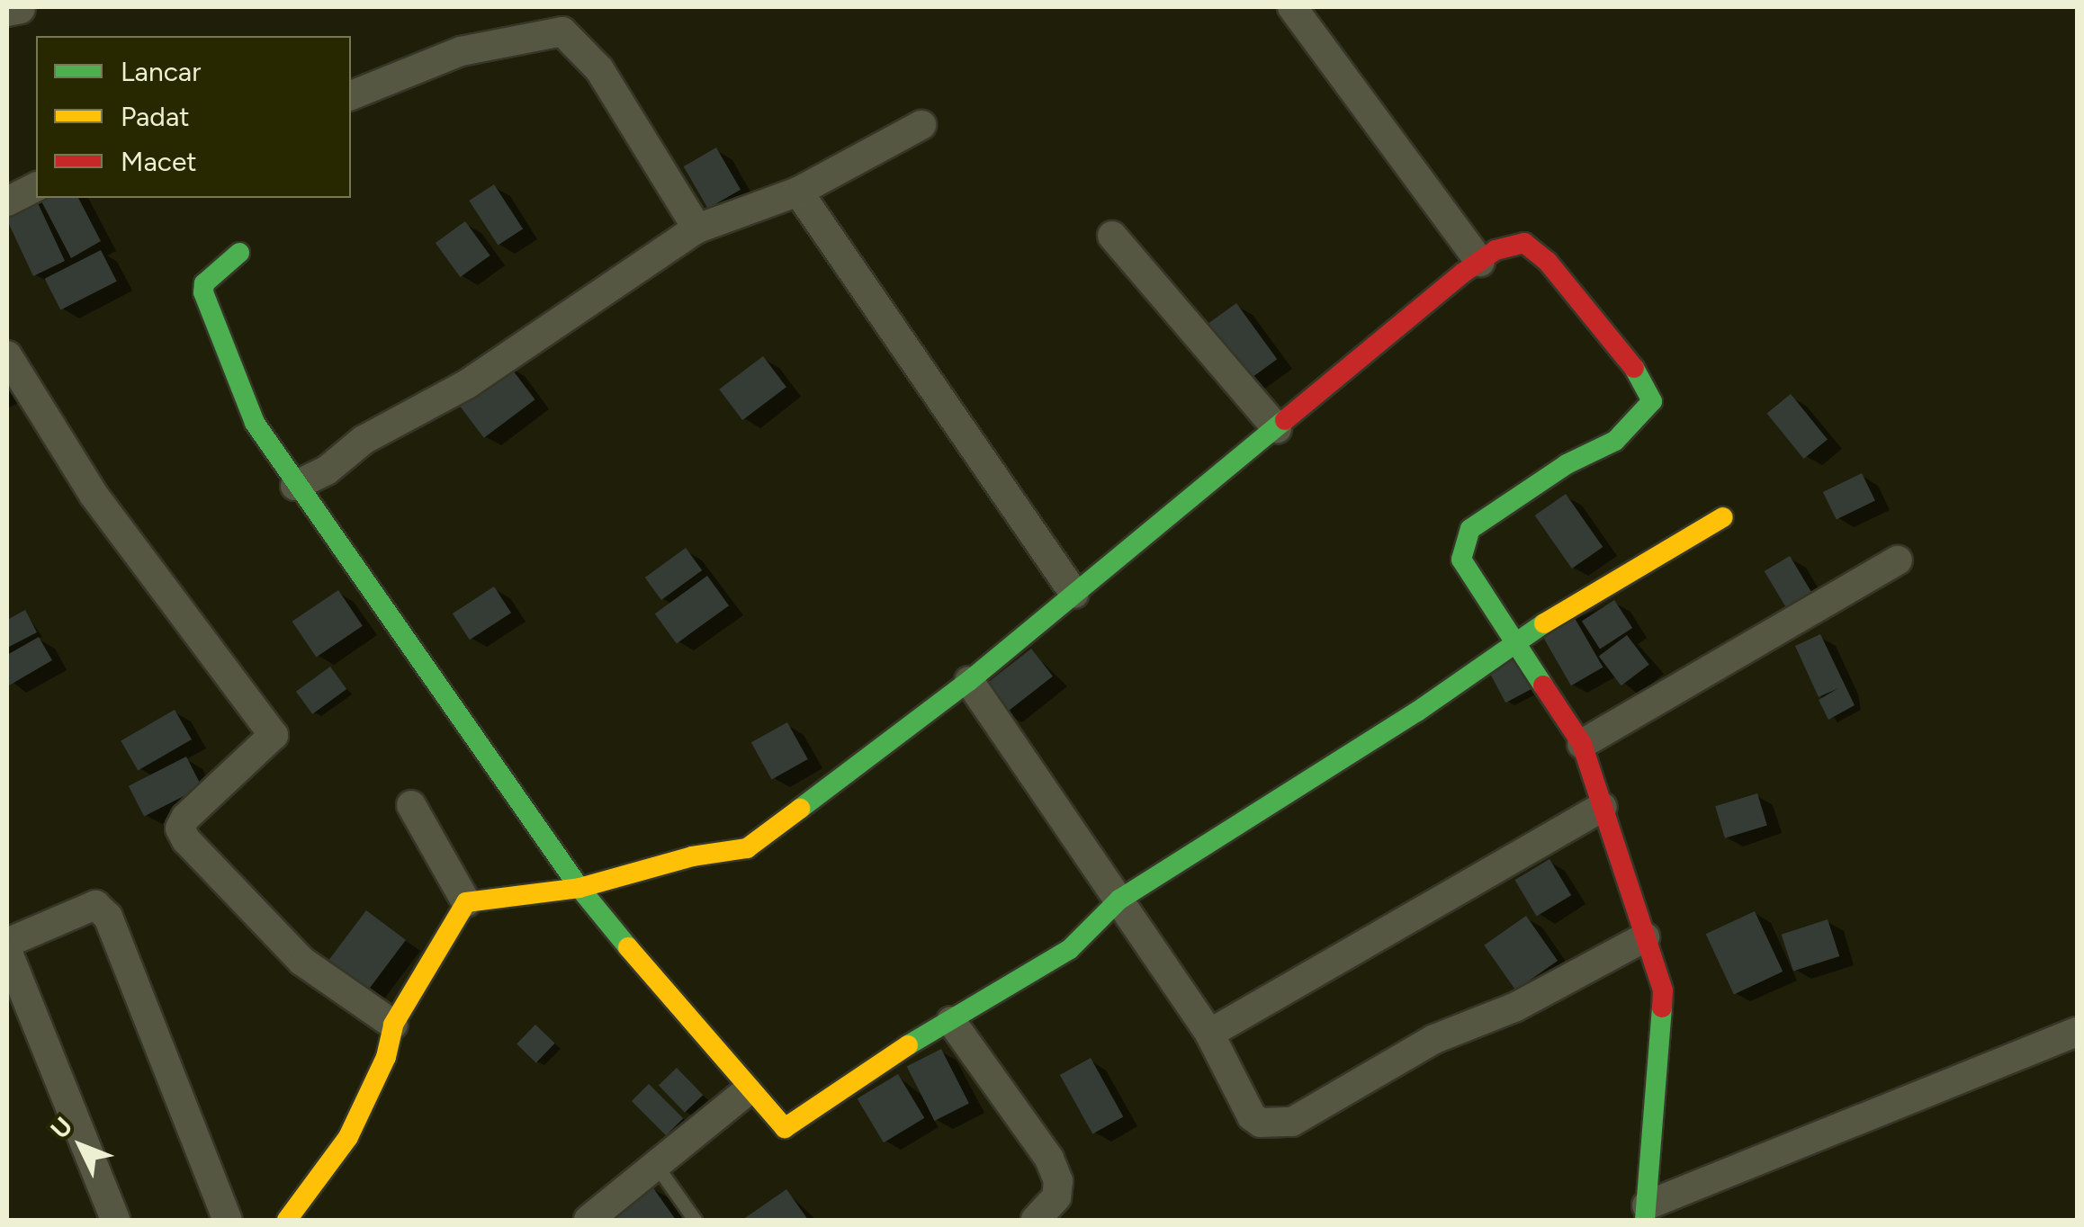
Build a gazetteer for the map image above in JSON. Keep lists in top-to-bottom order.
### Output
{
  "legend": ["Lancar", "Padat", "Macet"],
  "north": "top left"
}
